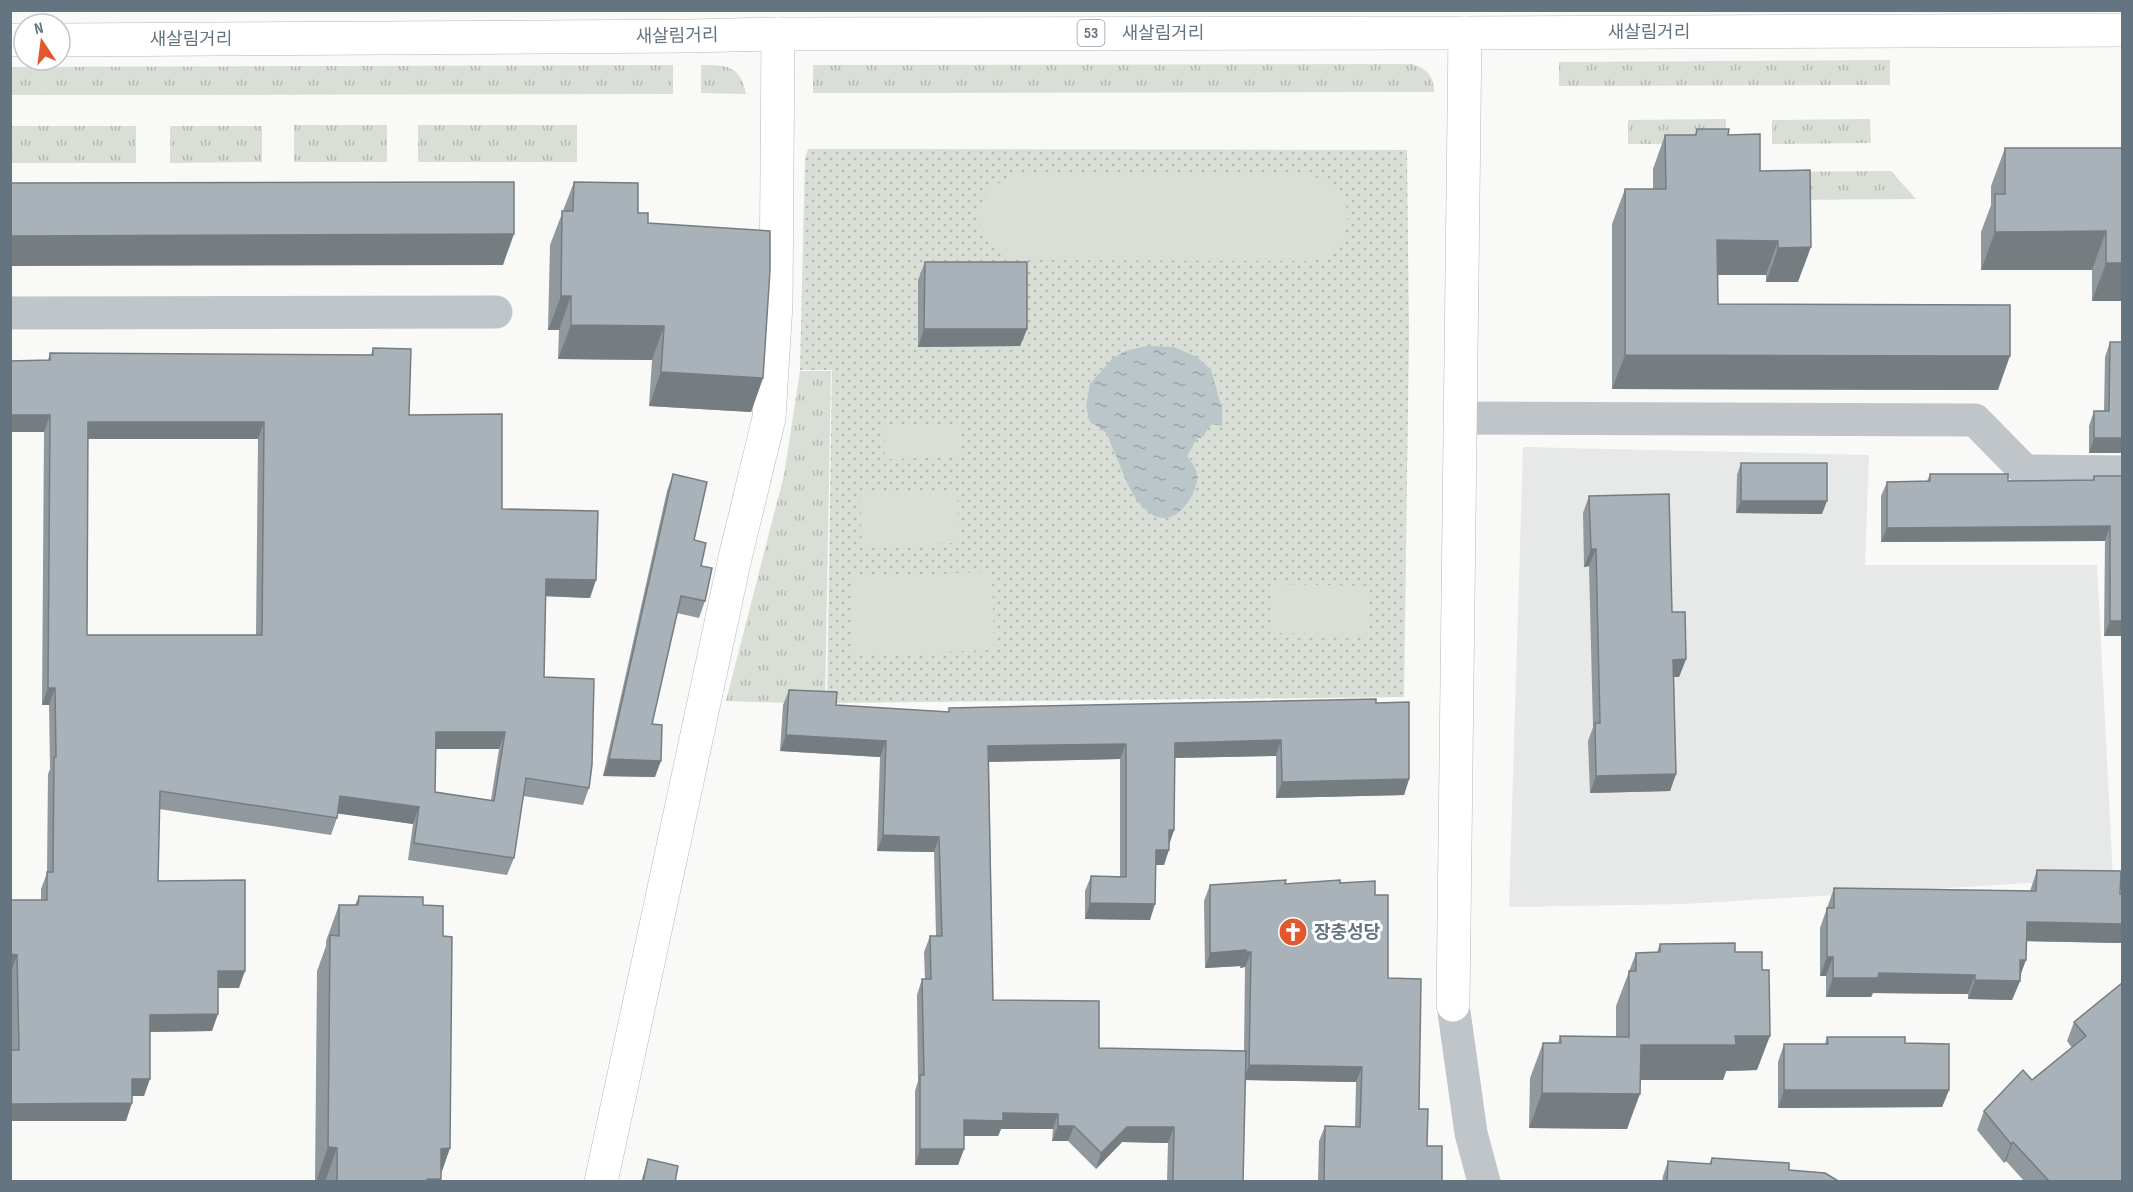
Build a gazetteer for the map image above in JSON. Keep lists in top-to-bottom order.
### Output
{
  "streets": {
    "street": ["새살림거리", "53"]
  },
  "places": {
    "church": ["장충성당"]
  },
  "north": "top"
}
